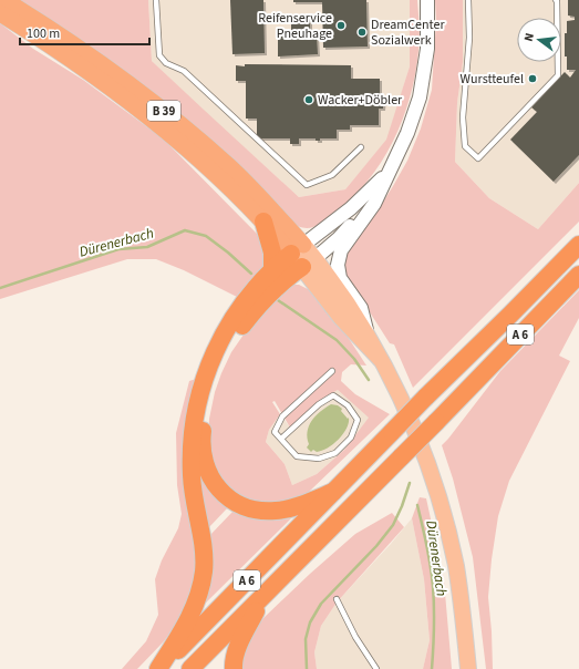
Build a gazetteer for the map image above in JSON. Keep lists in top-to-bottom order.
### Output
{
  "streets": {
    "highway": ["B 39", "A 6"]
  },
  "water": ["Dürenerbach"],
  "places": [
    "Reifenservice Pneuhage",
    "DreamCenter Sozialwerk",
    "Wurstteufel",
    "Wacker+Döbler"
  ],
  "scale_bar": "100 m",
  "north": "left"
}
